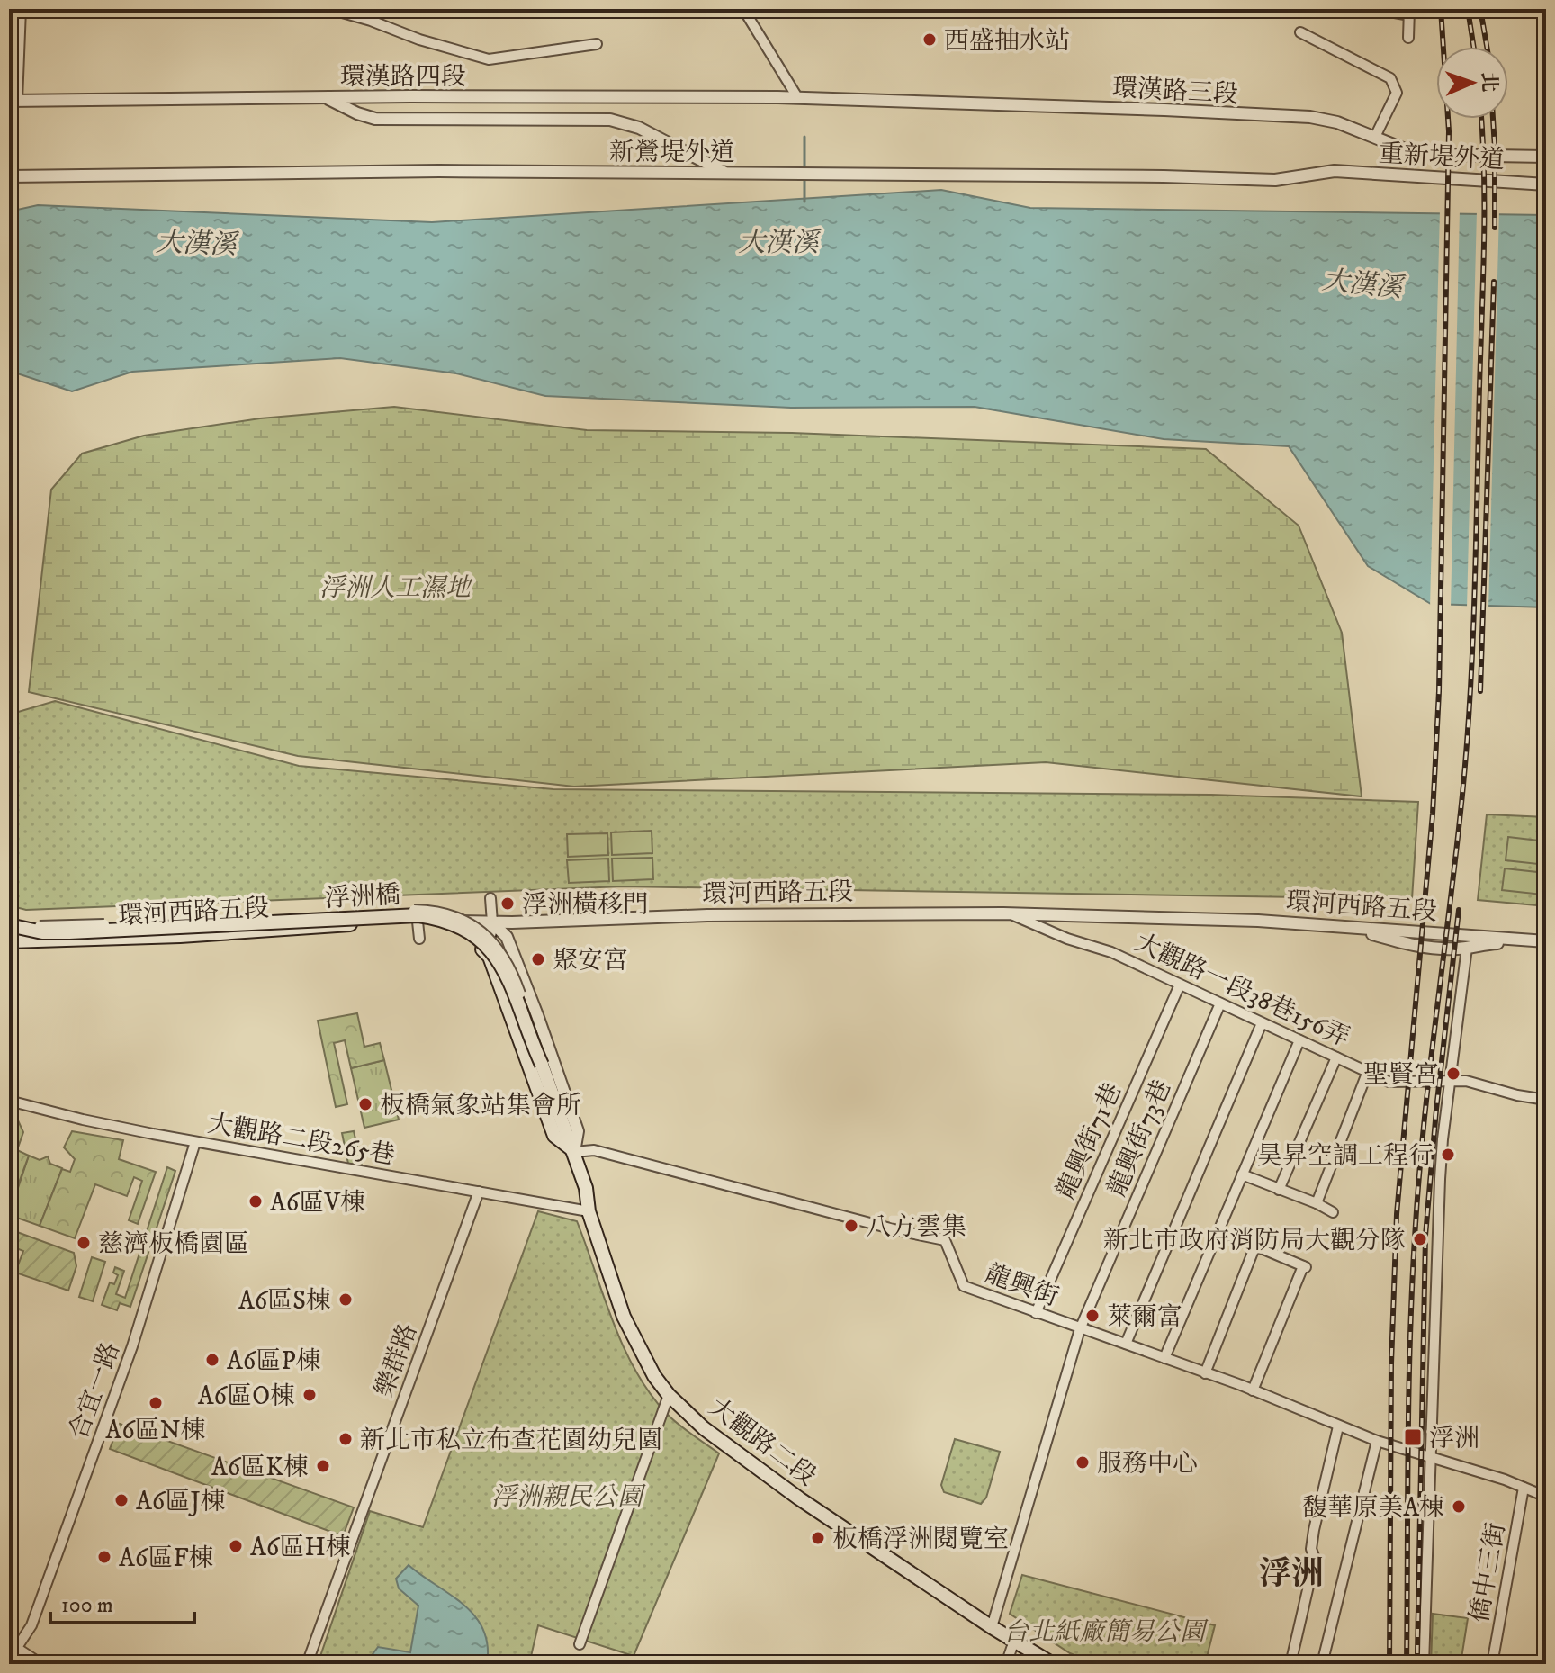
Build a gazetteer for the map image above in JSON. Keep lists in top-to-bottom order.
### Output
{
  "streets": {
    "main road": ["環河西路五段", "浮洲橋", "大觀路二段"],
    "street": [
      "環漢路四段",
      "環漢路三段",
      "新鶯堤外道",
      "重新堤外道",
      "大觀路一段38巷156弄",
      "龍興街73巷",
      "大觀路二段265巷",
      "龍興街71巷",
      "龍興街",
      "樂群路",
      "合宜一路",
      "僑中三街"
    ]
  },
  "crossings": [
    ["環漢路四段", "環漢路三段"],
    ["新鶯堤外道", "重新堤外道"],
    ["環河西路五段", "大觀路一段38巷156弄"],
    ["浮洲橋", "龍興街"],
    ["浮洲橋", "大觀路二段"],
    ["大觀路一段38巷156弄", "龍興街73巷"],
    ["大觀路一段38巷156弄", "龍興街71巷"],
    ["龍興街73巷", "龍興街"],
    ["龍興街73巷", "大觀路二段"],
    ["大觀路二段265巷", "樂群路"],
    ["大觀路二段265巷", "合宜一路"],
    ["大觀路二段265巷", "大觀路二段"],
    ["龍興街71巷", "龍興街"],
    ["龍興街", "大觀路二段"],
    ["龍興街", "僑中三街"]
  ],
  "districts": ["浮洲"],
  "water": ["大漢溪"],
  "parks": ["浮洲人工濕地", "浮洲親民公園", "台北紙廠簡易公園"],
  "places": {
    "other": [
      "西盛抽水站",
      "浮洲橫移門",
      "聚安宮",
      "聖賢宮",
      "板橋氣象站集會所",
      "昊昇空調工程行",
      "A6區V棟",
      "八方雲集",
      "新北市政府消防局大觀分隊",
      "慈濟板橋園區",
      "A6區S棟",
      "萊爾富",
      "A6區P棟",
      "A6區O棟",
      "A6區N棟",
      "新北市私立布查花園幼兒園",
      "服務中心",
      "A6區K棟",
      "A6區J棟",
      "馥華原美A棟",
      "板橋浮洲閱覽室",
      "A6區H棟",
      "A6區F棟"
    ],
    "transit": ["浮洲"]
  },
  "scale_bar": "100 m",
  "north": "right"
}
